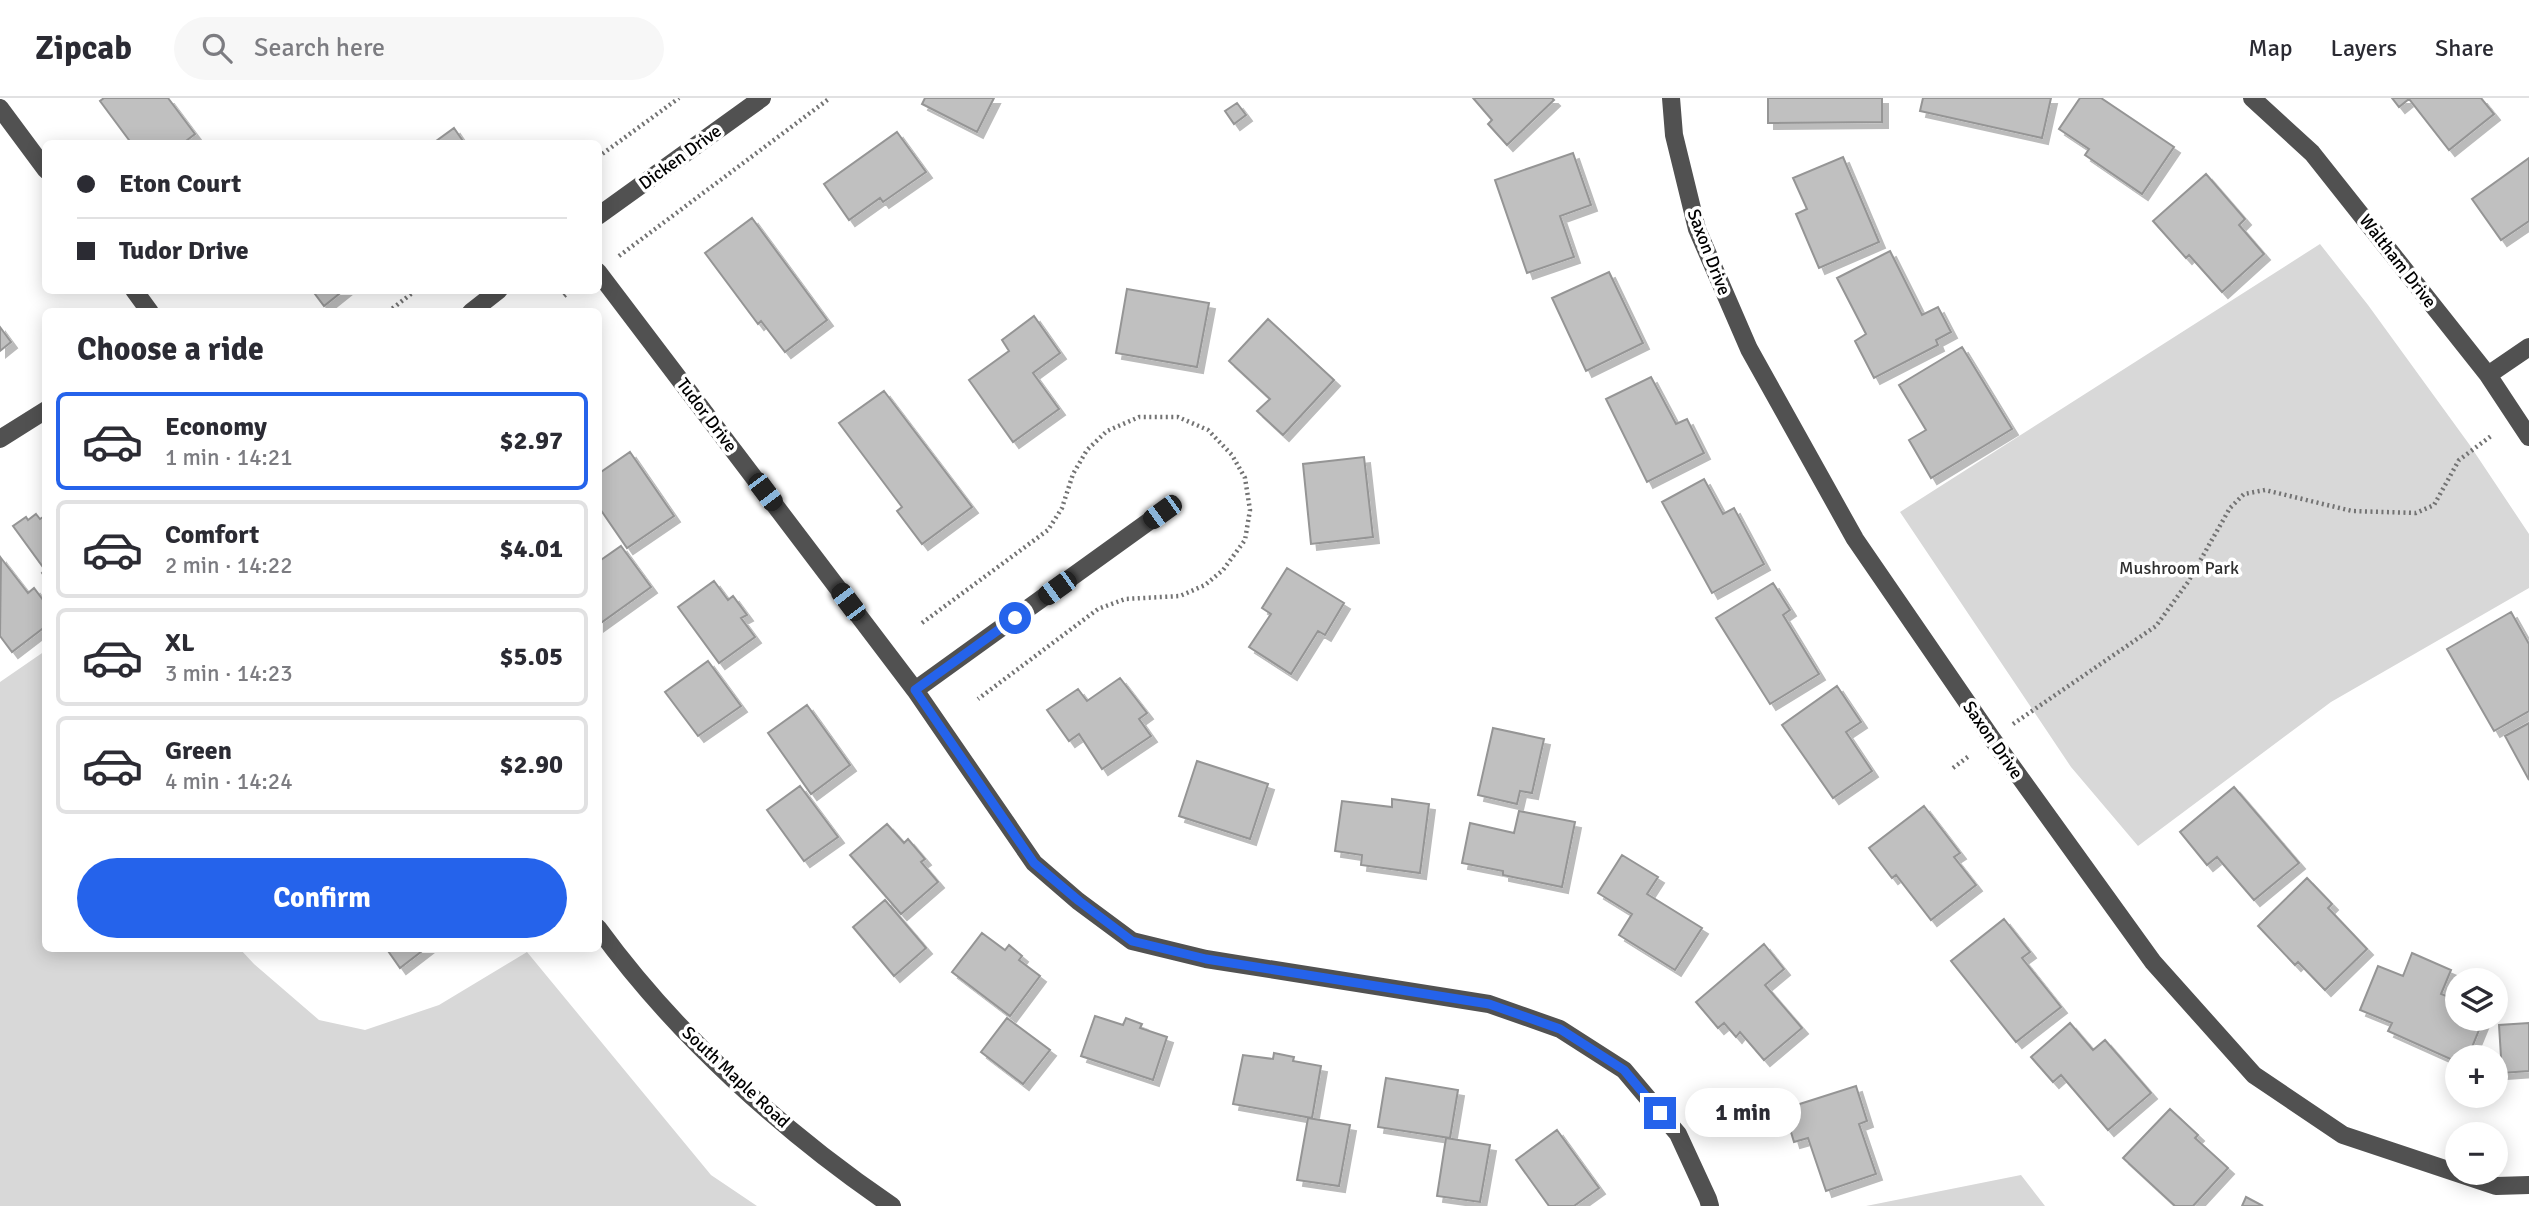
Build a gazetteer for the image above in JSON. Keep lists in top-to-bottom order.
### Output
{
  "streets": {
    "street": [
      "Dicken Drive",
      "Saxon Drive",
      "Waltham Drive",
      "Tudor Drive",
      "South Maple Road"
    ]
  },
  "parks": ["Mushroom Park"],
  "page": {
    "header": "Zipcab",
    "search": "Search here",
    "nav": ["Map", "Layers", "Share"],
    "banner": ["Eton Court", "Tudor Drive"],
    "heading": "Choose a ride",
    "list": [
      {
        "name": "Economy",
        "note": "1 min · 14:21",
        "value": "$2.97"
      },
      {
        "name": "Comfort",
        "note": "2 min · 14:22",
        "value": "$4.01"
      },
      {
        "name": "XL",
        "note": "3 min · 14:23",
        "value": "$5.05"
      },
      {
        "name": "Green",
        "note": "4 min · 14:24",
        "value": "$2.90"
      }
    ],
    "buttons": "Confirm",
    "map_buttons": ["+", "−"],
    "bubble": "1 min"
  }
}
